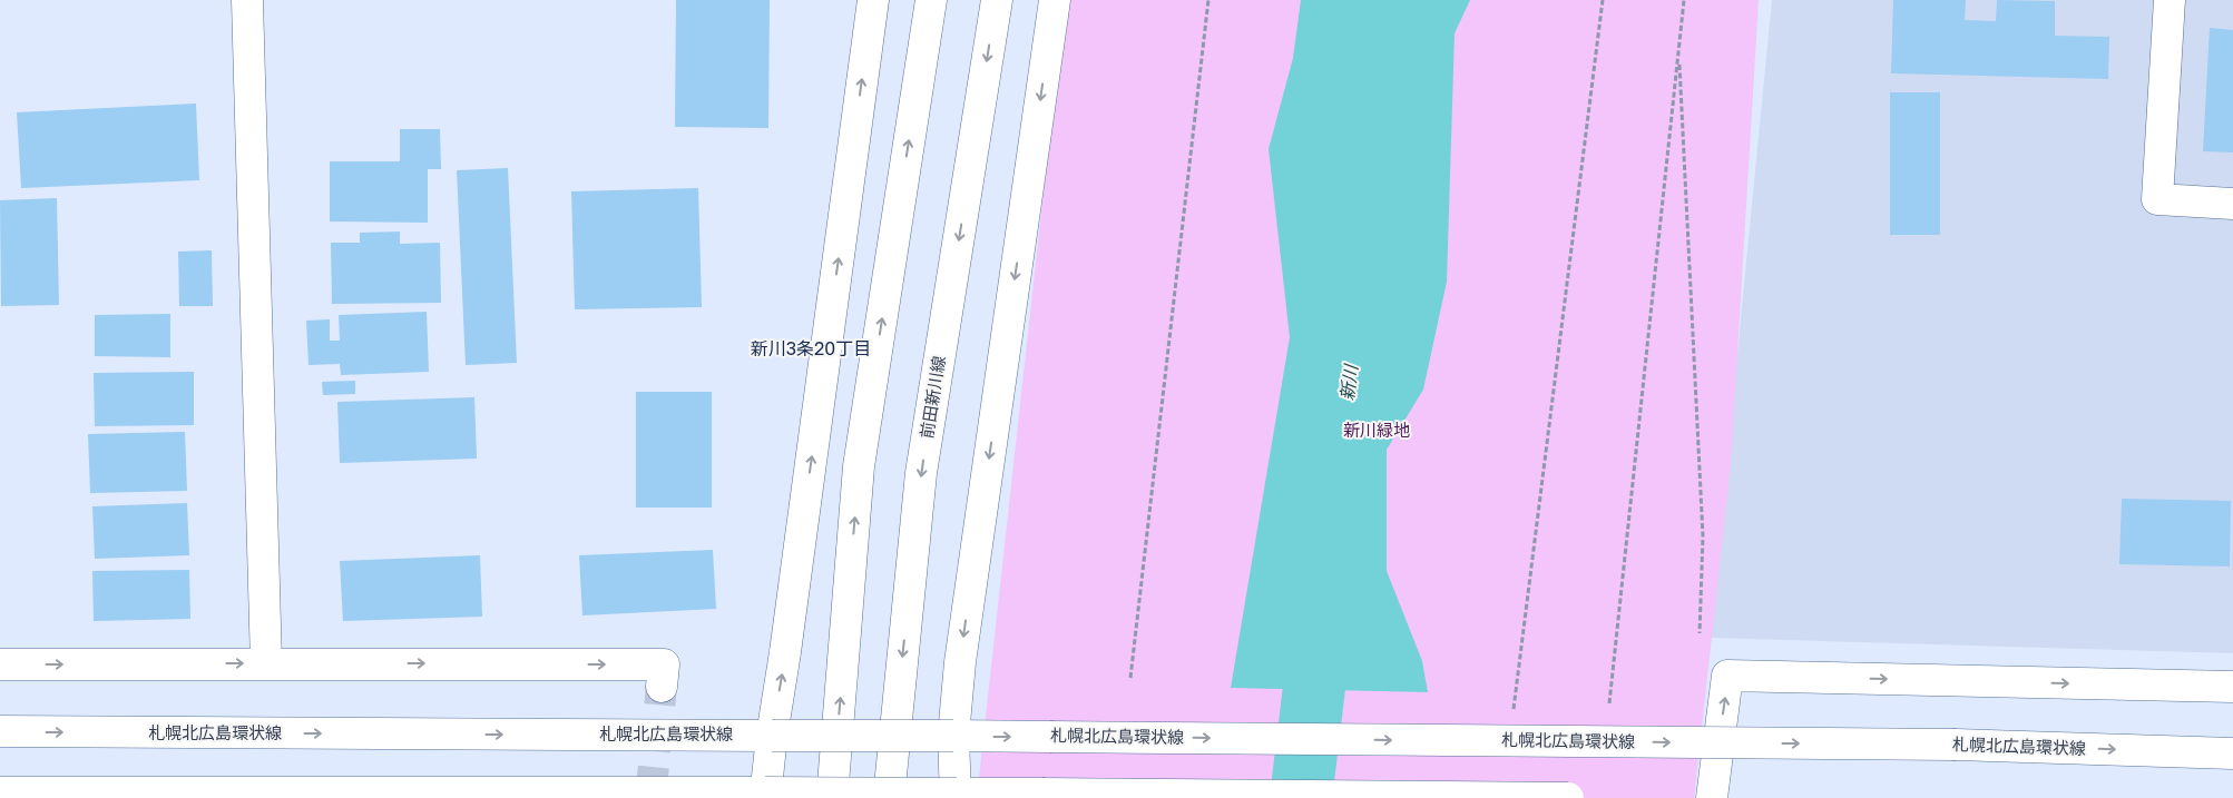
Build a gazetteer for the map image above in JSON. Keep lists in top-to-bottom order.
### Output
{
  "streets": {
    "main road": ["前田新川線", "札幌北広島環状線"]
  },
  "districts": ["新川3条20丁目"],
  "water": ["新川"],
  "parks": ["新川緑地"]
}
